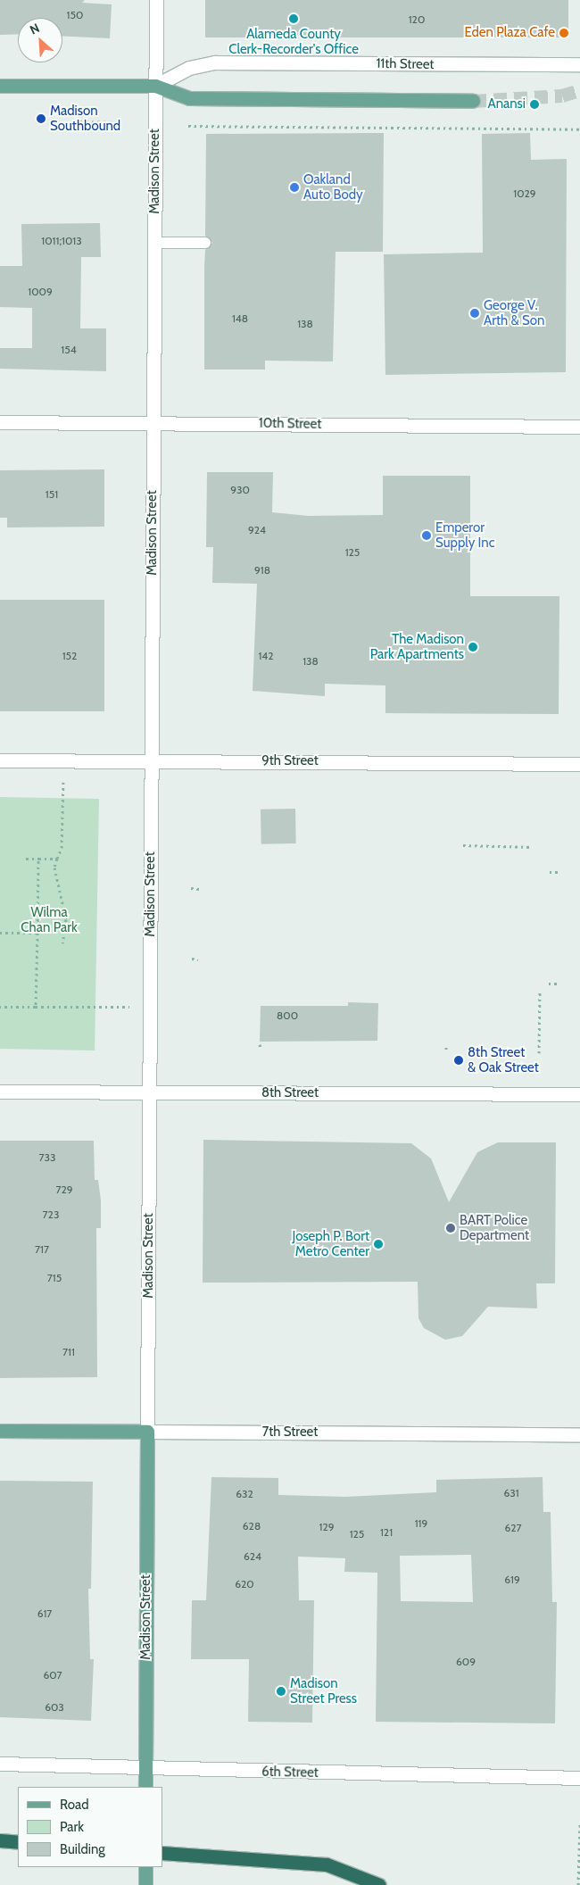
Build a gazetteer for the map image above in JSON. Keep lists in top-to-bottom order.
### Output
{
  "streets": {
    "main road": [
      "11th Street",
      "Madison Street",
      "10th Street",
      "9th Street",
      "8th Street",
      "7th Street",
      "6th Street"
    ]
  },
  "crossings": [
    ["11th Street", "Madison Street"],
    ["Madison Street", "10th Street"],
    ["Madison Street", "9th Street"],
    ["Madison Street", "8th Street"],
    ["Madison Street", "7th Street"],
    ["Madison Street", "6th Street"]
  ],
  "parks": ["Wilma Chan Park"],
  "places": [
    "Alameda County Clerk-Recorder's Office",
    "Eden Plaza Cafe",
    "Anansi",
    "Madison Southbound",
    "Oakland Auto Body",
    "George V. Arth & Son",
    "Emperor Supply Inc",
    "The Madison Park Apartments",
    "8th Street & Oak Street",
    "BART Police Department",
    "Joseph P. Bort Metro Center",
    "Madison Street Press"
  ],
  "house_numbers": [
    "150",
    "120",
    "1029",
    "1011;1013",
    "1009",
    "148",
    "138",
    "154",
    "930",
    "151",
    "924",
    "125",
    "918",
    "152",
    "142",
    "138",
    "800",
    "733",
    "729",
    "723",
    "717",
    "715",
    "711",
    "631",
    "632",
    "119",
    "628",
    "129",
    "627",
    "121",
    "125",
    "624",
    "619",
    "620",
    "617",
    "609",
    "607",
    "603"
  ],
  "legend": ["Road", "Park", "Building"],
  "north": "top left"
}
